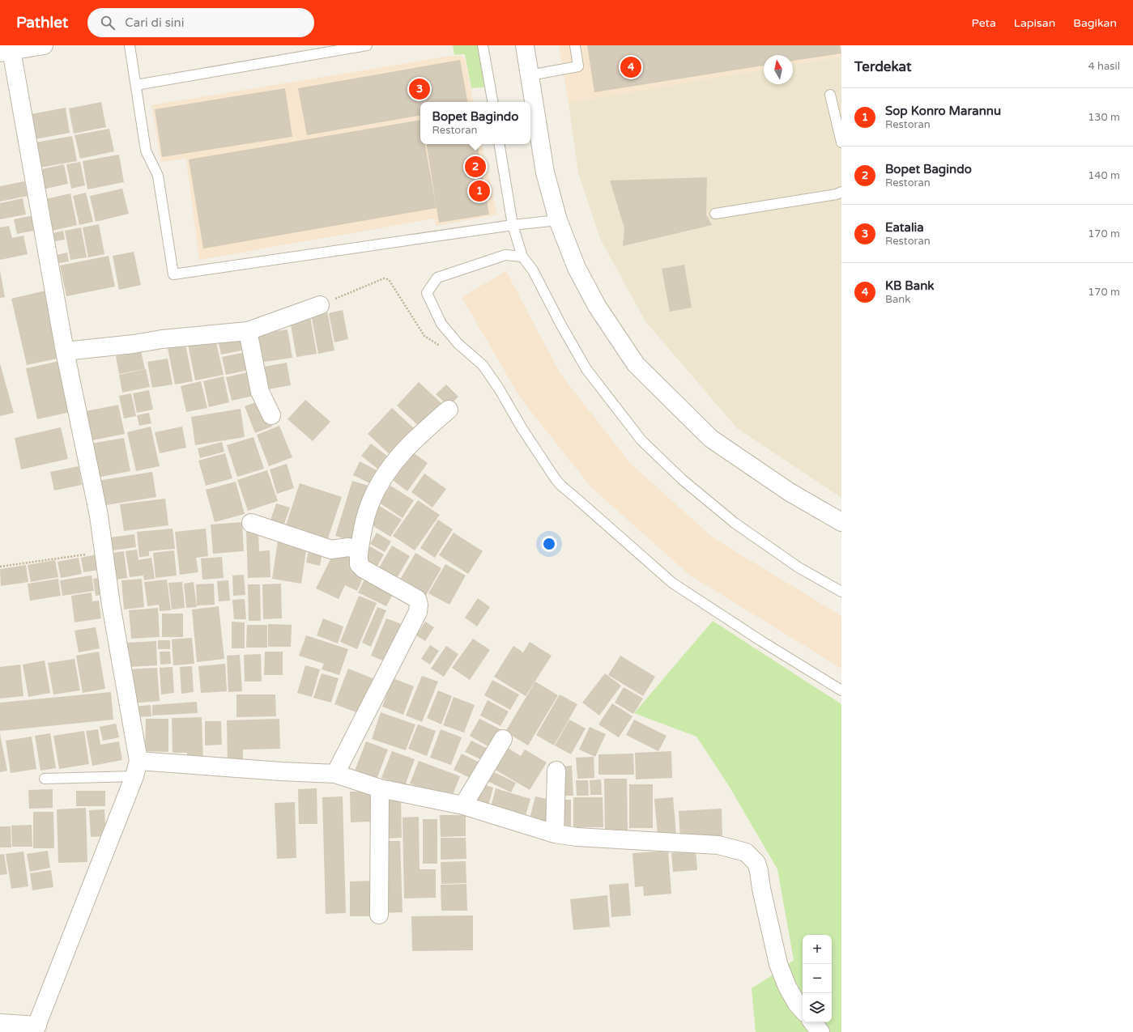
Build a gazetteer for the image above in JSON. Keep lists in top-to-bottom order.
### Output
{
  "north": "top",
  "page": {
    "header": "Pathlet",
    "search": "Cari di sini",
    "nav": ["Peta", "Lapisan", "Bagikan"],
    "heading": ["Terdekat", "4 hasil"],
    "pins": [
      "4",
      "3",
      "2",
      "1"
    ],
    "list": [
      {
        "mark": "1",
        "name": "Sop Konro Marannu",
        "note": "Restoran",
        "value": "130 m"
      },
      {
        "mark": "2",
        "name": "Bopet Bagindo",
        "note": "Restoran",
        "value": "140 m"
      },
      {
        "mark": "3",
        "name": "Eatalia",
        "note": "Restoran",
        "value": "170 m"
      },
      {
        "mark": "4",
        "name": "KB Bank",
        "note": "Bank",
        "value": "170 m"
      }
    ],
    "popup": ["Bopet Bagindo", "Restoran"],
    "map_buttons": ["+", "−"]
  }
}
